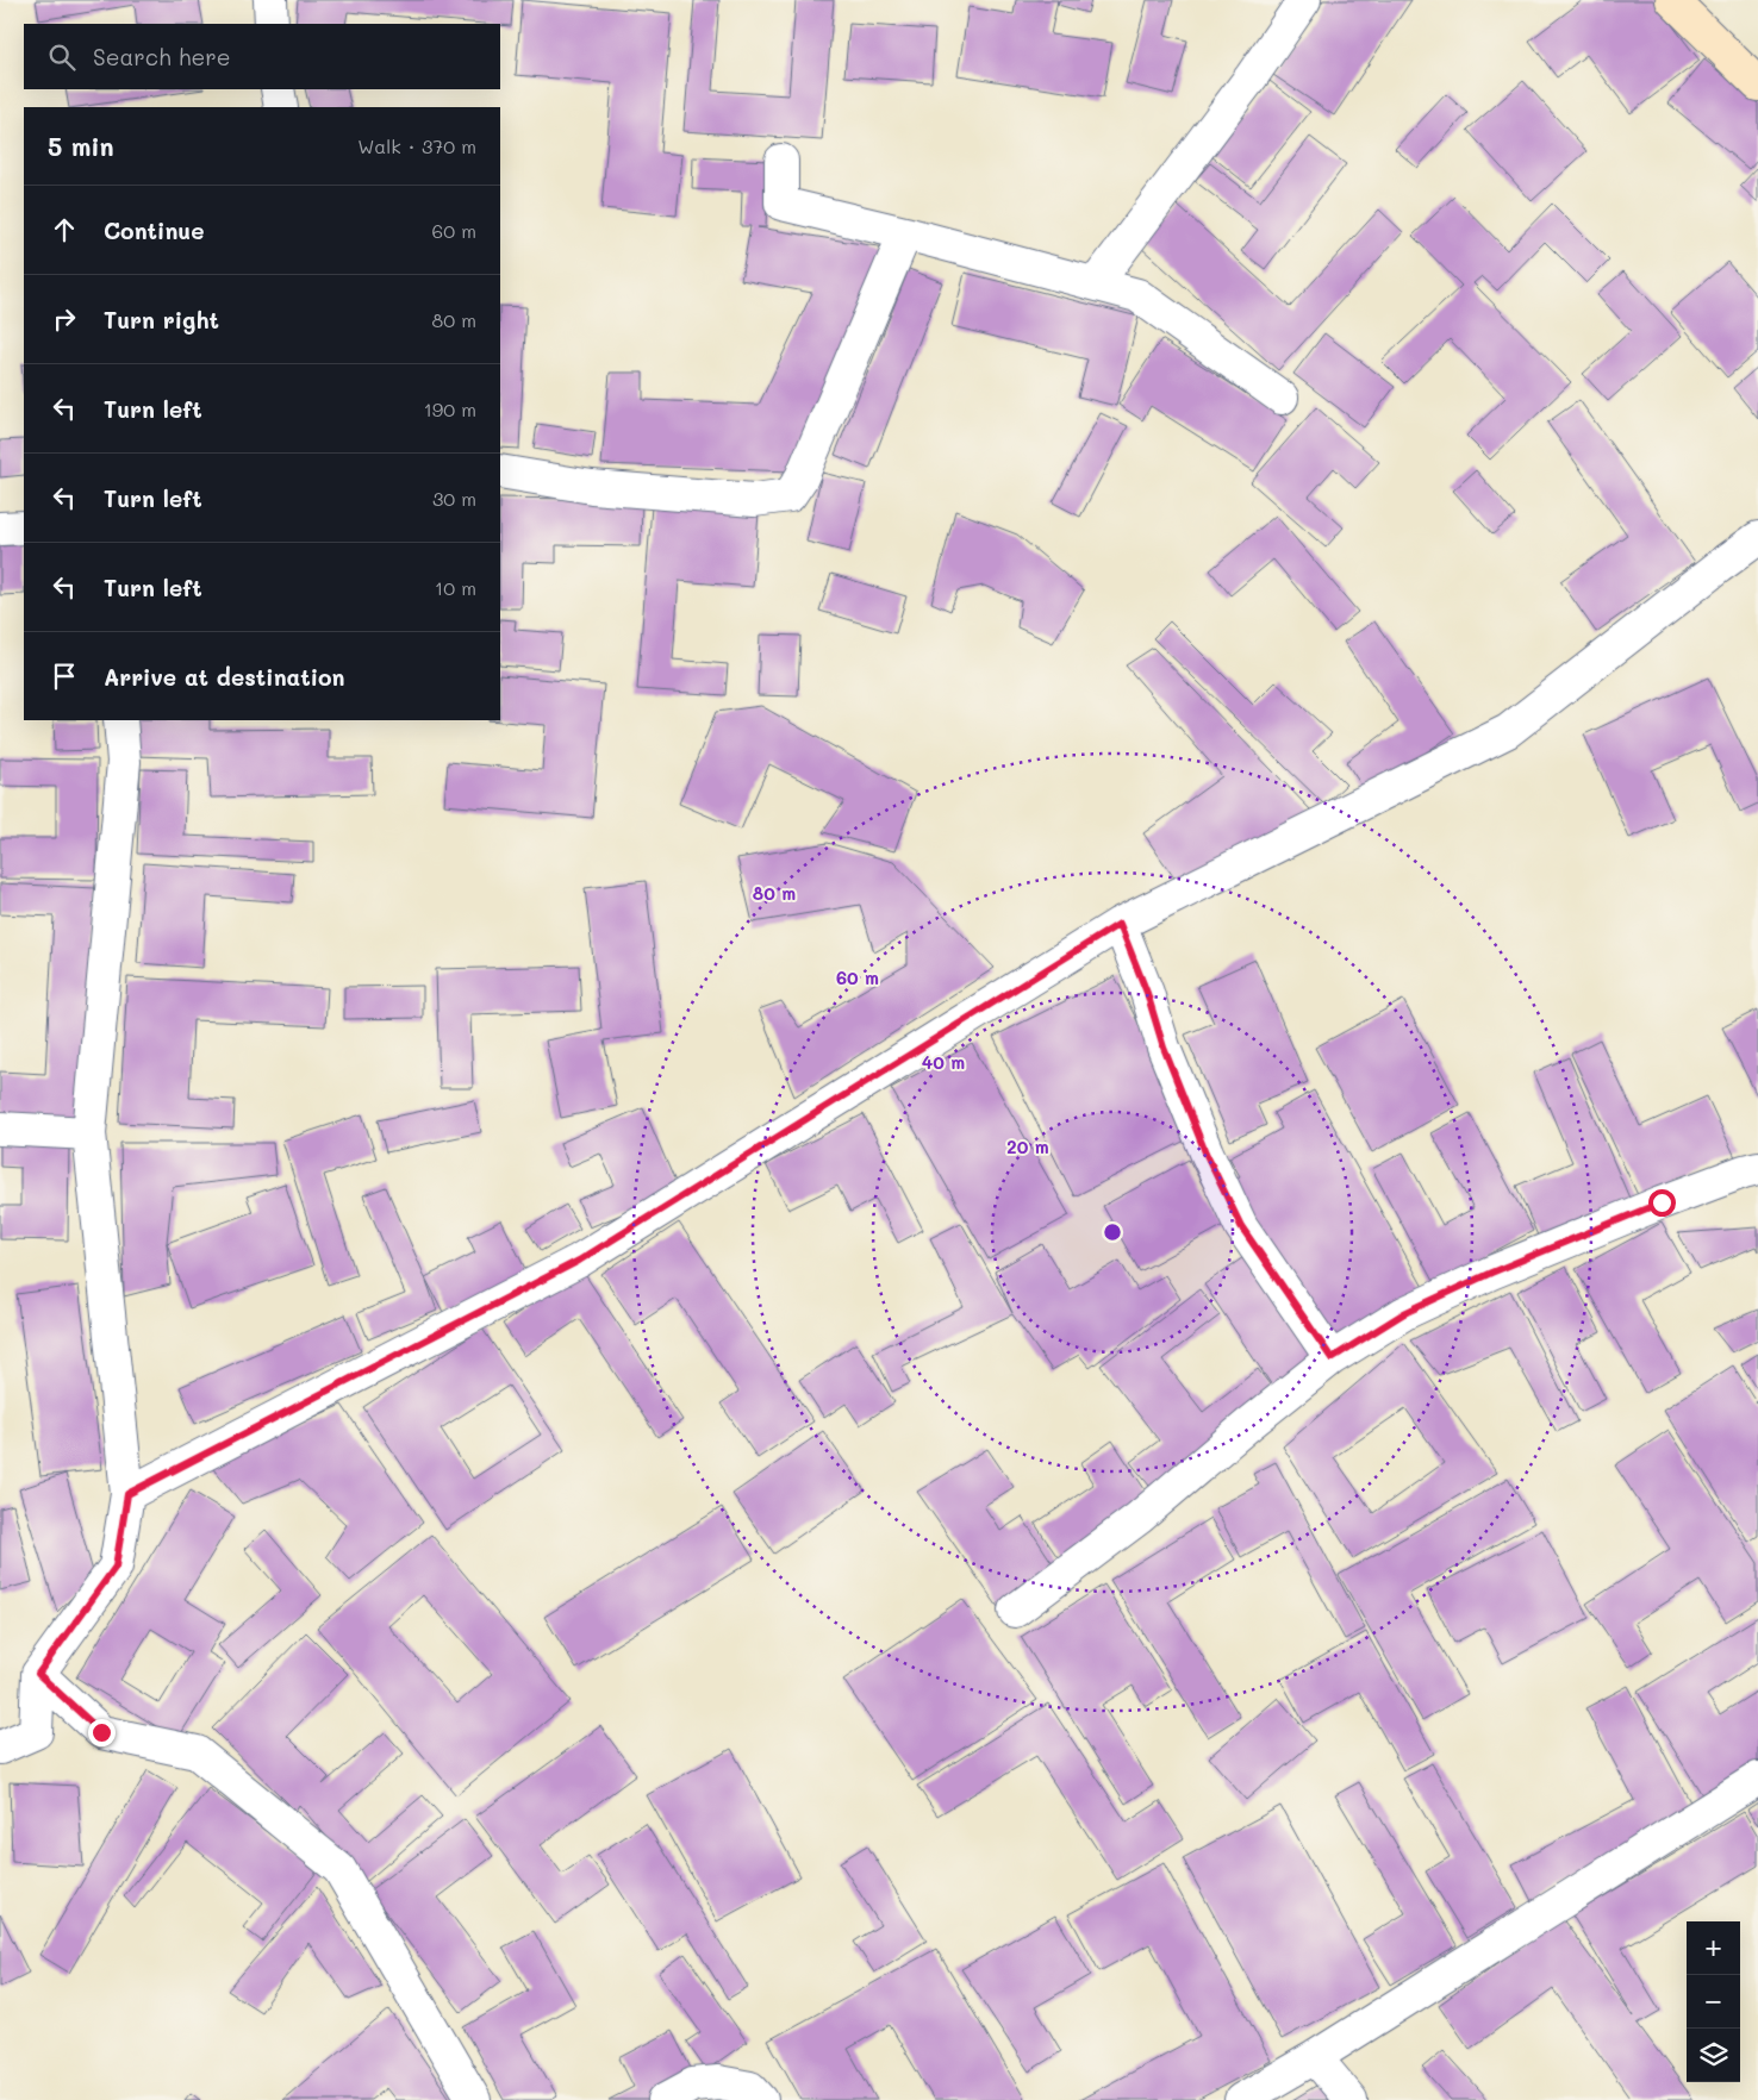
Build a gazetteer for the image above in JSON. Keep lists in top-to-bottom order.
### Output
{
  "page": {
    "search": "Search here",
    "heading": ["5 min", "Walk · 370 m"],
    "list": [
      ["Continue", "60 m"],
      ["Turn right", "80 m"],
      ["Turn left", "190 m"],
      ["Turn left", "30 m"],
      ["Turn left", "10 m"],
      "Arrive at destination"
    ],
    "map_buttons": ["+", "−"]
  },
  "rings": [
    "80 m",
    "60 m",
    "40 m",
    "20 m"
  ]
}
